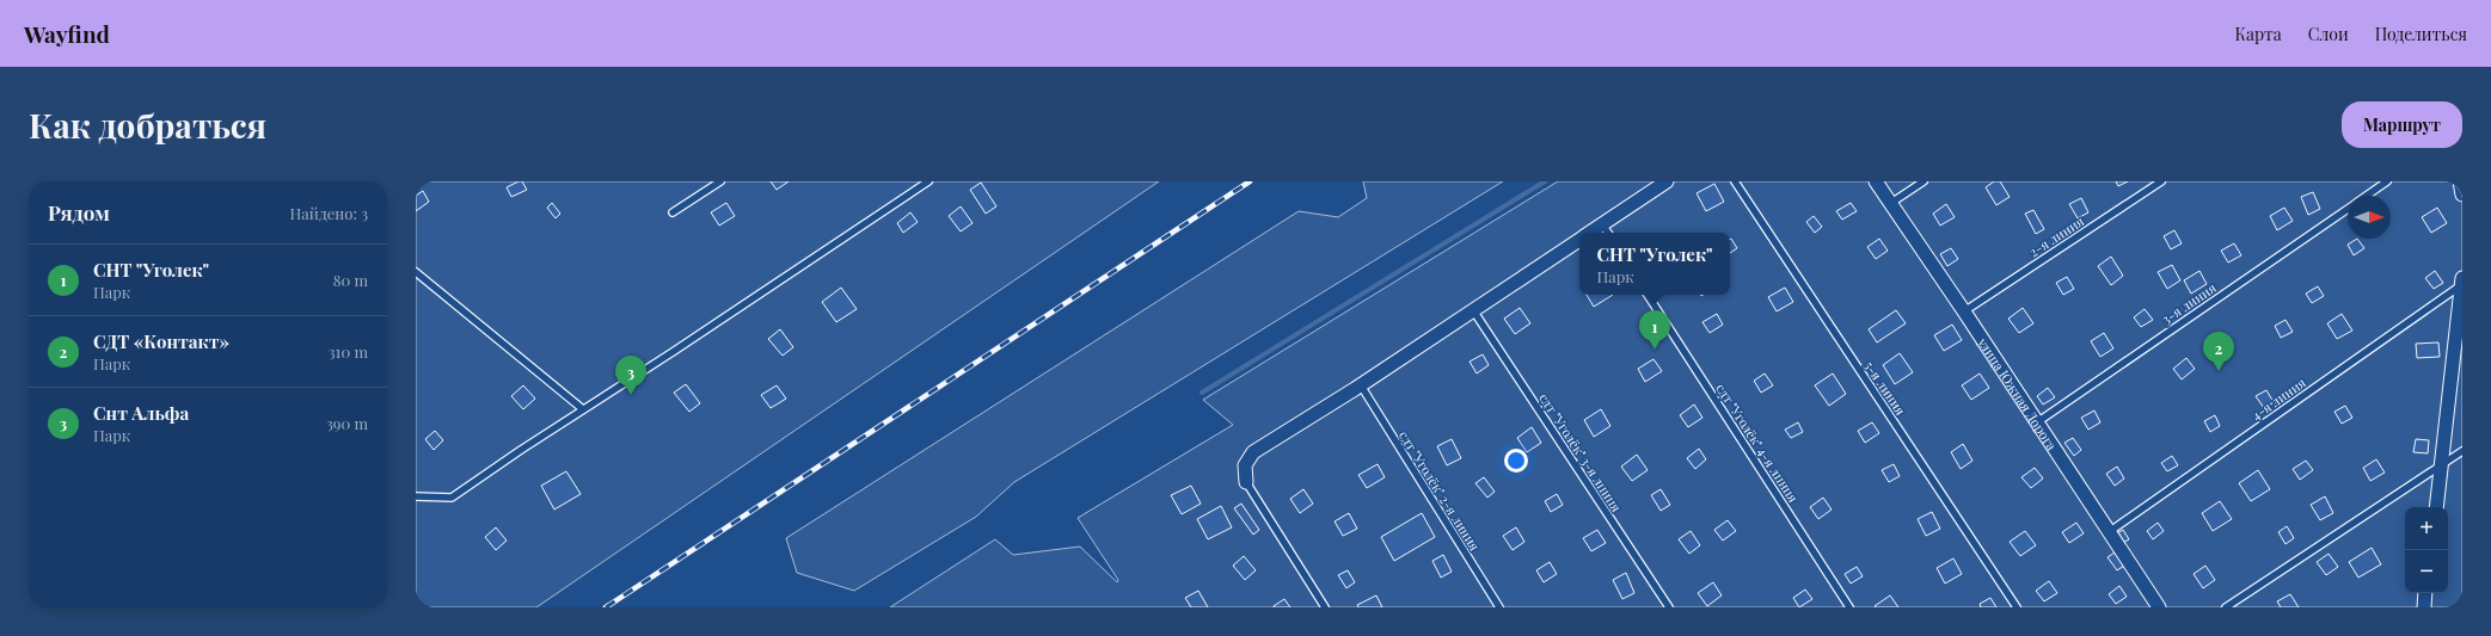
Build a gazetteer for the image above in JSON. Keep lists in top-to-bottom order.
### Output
{
  "streets": {
    "street": ["улица Южная Дорога"],
    "lane": [
      "2-я линия",
      "3-я линия",
      "5-я линия",
      "4-я линия",
      "сдт \"Уголёк\" 4-я линия",
      "сдт \"Уголёк\" 3-я линия",
      "сдт \"Уголёк\" 2-я линия"
    ]
  },
  "crossings": [
    ["2-я линия", "улица Южная Дорога"],
    ["3-я линия", "улица Южная Дорога"],
    ["улица Южная Дорога", "4-я линия"]
  ],
  "north": "right",
  "page": {
    "header": "Wayfind",
    "nav": ["Карта", "Слои", "Поделиться"],
    "buttons": "Маршрут",
    "title": "Как добраться",
    "heading": ["Рядом", "Найдено: 3"],
    "popup": ["СНТ \"Уголек\"", "Парк"],
    "list": [
      {
        "mark": "1",
        "name": "СНТ \"Уголек\"",
        "note": "Парк",
        "value": "80 m"
      },
      {
        "mark": "2",
        "name": "СДТ «Контакт»",
        "note": "Парк",
        "value": "310 m"
      },
      {
        "mark": "3",
        "name": "Снт Альфа",
        "note": "Парк",
        "value": "390 m"
      }
    ],
    "pins": ["1", "2", "3"],
    "map_buttons": ["+", "−"]
  }
}
